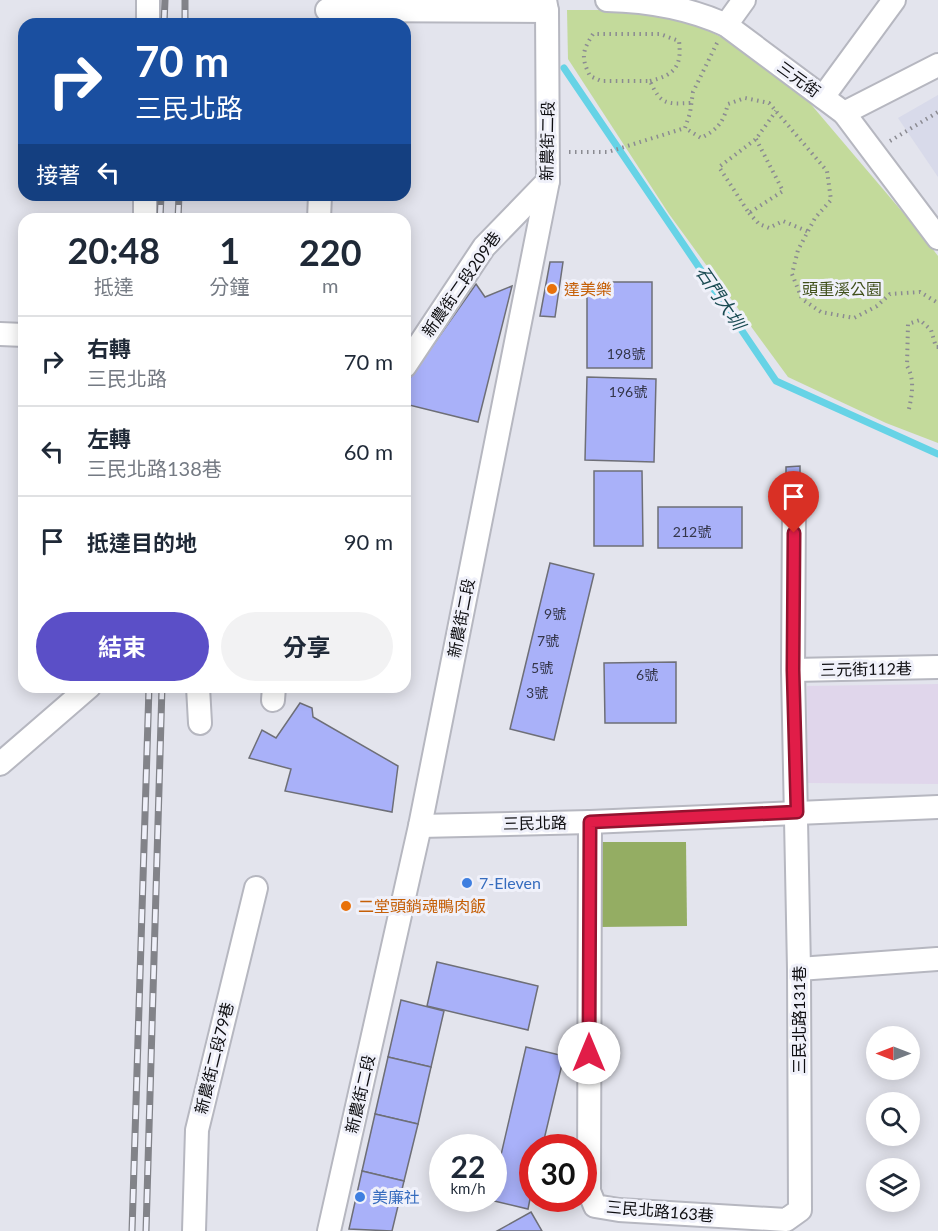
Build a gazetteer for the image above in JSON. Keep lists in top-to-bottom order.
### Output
{
  "streets": {
    "street": [
      "三元街",
      "新農街二段",
      "新農街二段209巷",
      "三元街112巷",
      "三民北路",
      "三民北路131巷",
      "新農街二段79巷",
      "三民北路163巷"
    ]
  },
  "crossings": [
    ["新農街二段", "新農街二段209巷"],
    ["新農街二段", "三民北路"],
    ["三元街112巷", "三民北路131巷"],
    ["三民北路", "三民北路131巷"],
    ["三民北路", "三民北路163巷"],
    ["三民北路131巷", "三民北路163巷"]
  ],
  "water": ["石門大圳"],
  "parks": ["頭重溪公園"],
  "places": [
    "達美樂",
    "7-Eleven",
    "二堂頭銷魂鴨肉飯",
    "美廉社"
  ],
  "house_numbers": [
    "198號",
    "196號",
    "212號",
    "9號",
    "7號",
    "5號",
    "6號",
    "3號"
  ],
  "north": "left",
  "page": {
    "turn": ["70 m", "三民北路"],
    "then": "接著",
    "eta": [
      "20:48",
      "抵達",
      "1",
      "分鐘",
      "220",
      "m"
    ],
    "list": [
      {
        "name": "右轉",
        "note": "三民北路",
        "value": "70 m"
      },
      {
        "name": "左轉",
        "note": "三民北路138巷",
        "value": "60 m"
      },
      {
        "name": "抵達目的地",
        "value": "90 m"
      }
    ],
    "buttons": ["結束", "分享"],
    "speed": "22 km/h",
    "limit": "30"
  }
}
